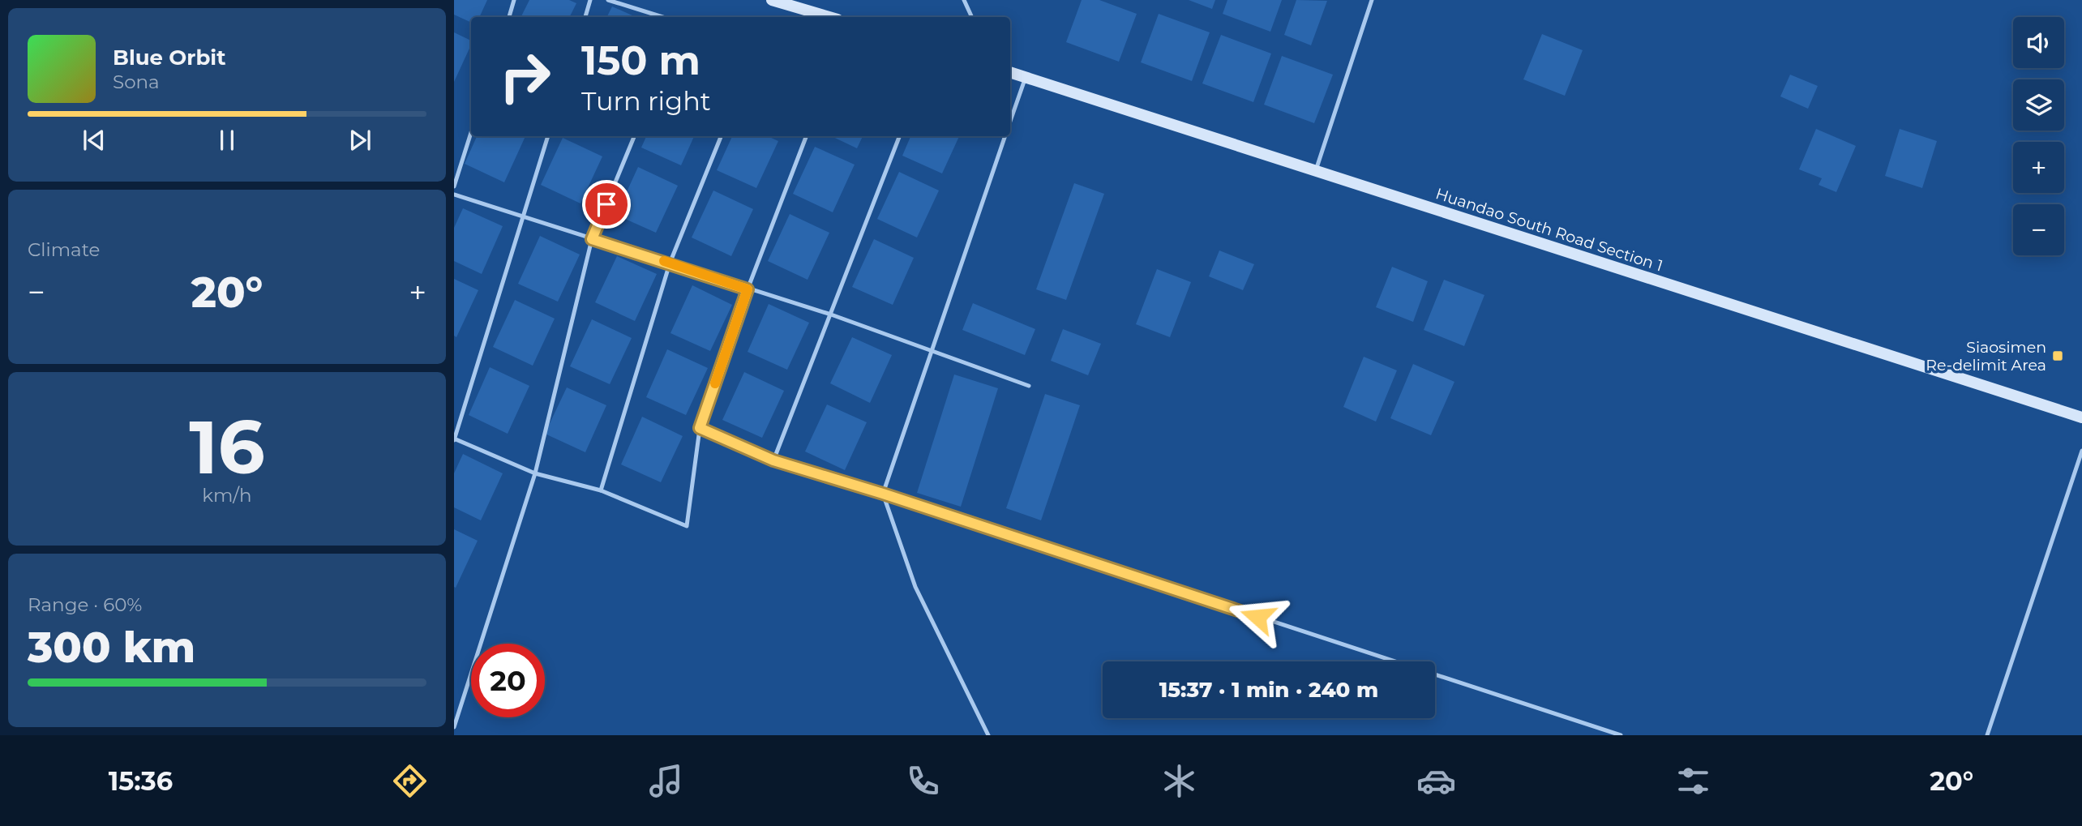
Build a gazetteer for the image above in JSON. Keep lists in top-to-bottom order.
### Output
{
  "streets": {
    "main road": ["Huandao South Road Section 1"]
  },
  "places": {
    "transit": ["Siaosimen Re-delimit Area"]
  },
  "page": {
    "map_buttons": ["+", "−"],
    "turn": ["150 m", "Turn right"],
    "song": ["Blue Orbit", "Sona"],
    "tile": [
      "Climate",
      ["16", "km/h"],
      ["Range · 60%", "300 km"]
    ],
    "heat": ["−", "20°", "+"],
    "limit": "20",
    "trip": "15:37 · 1 min · 240 m",
    "tabs": ["15:36", "20°"]
  }
}
